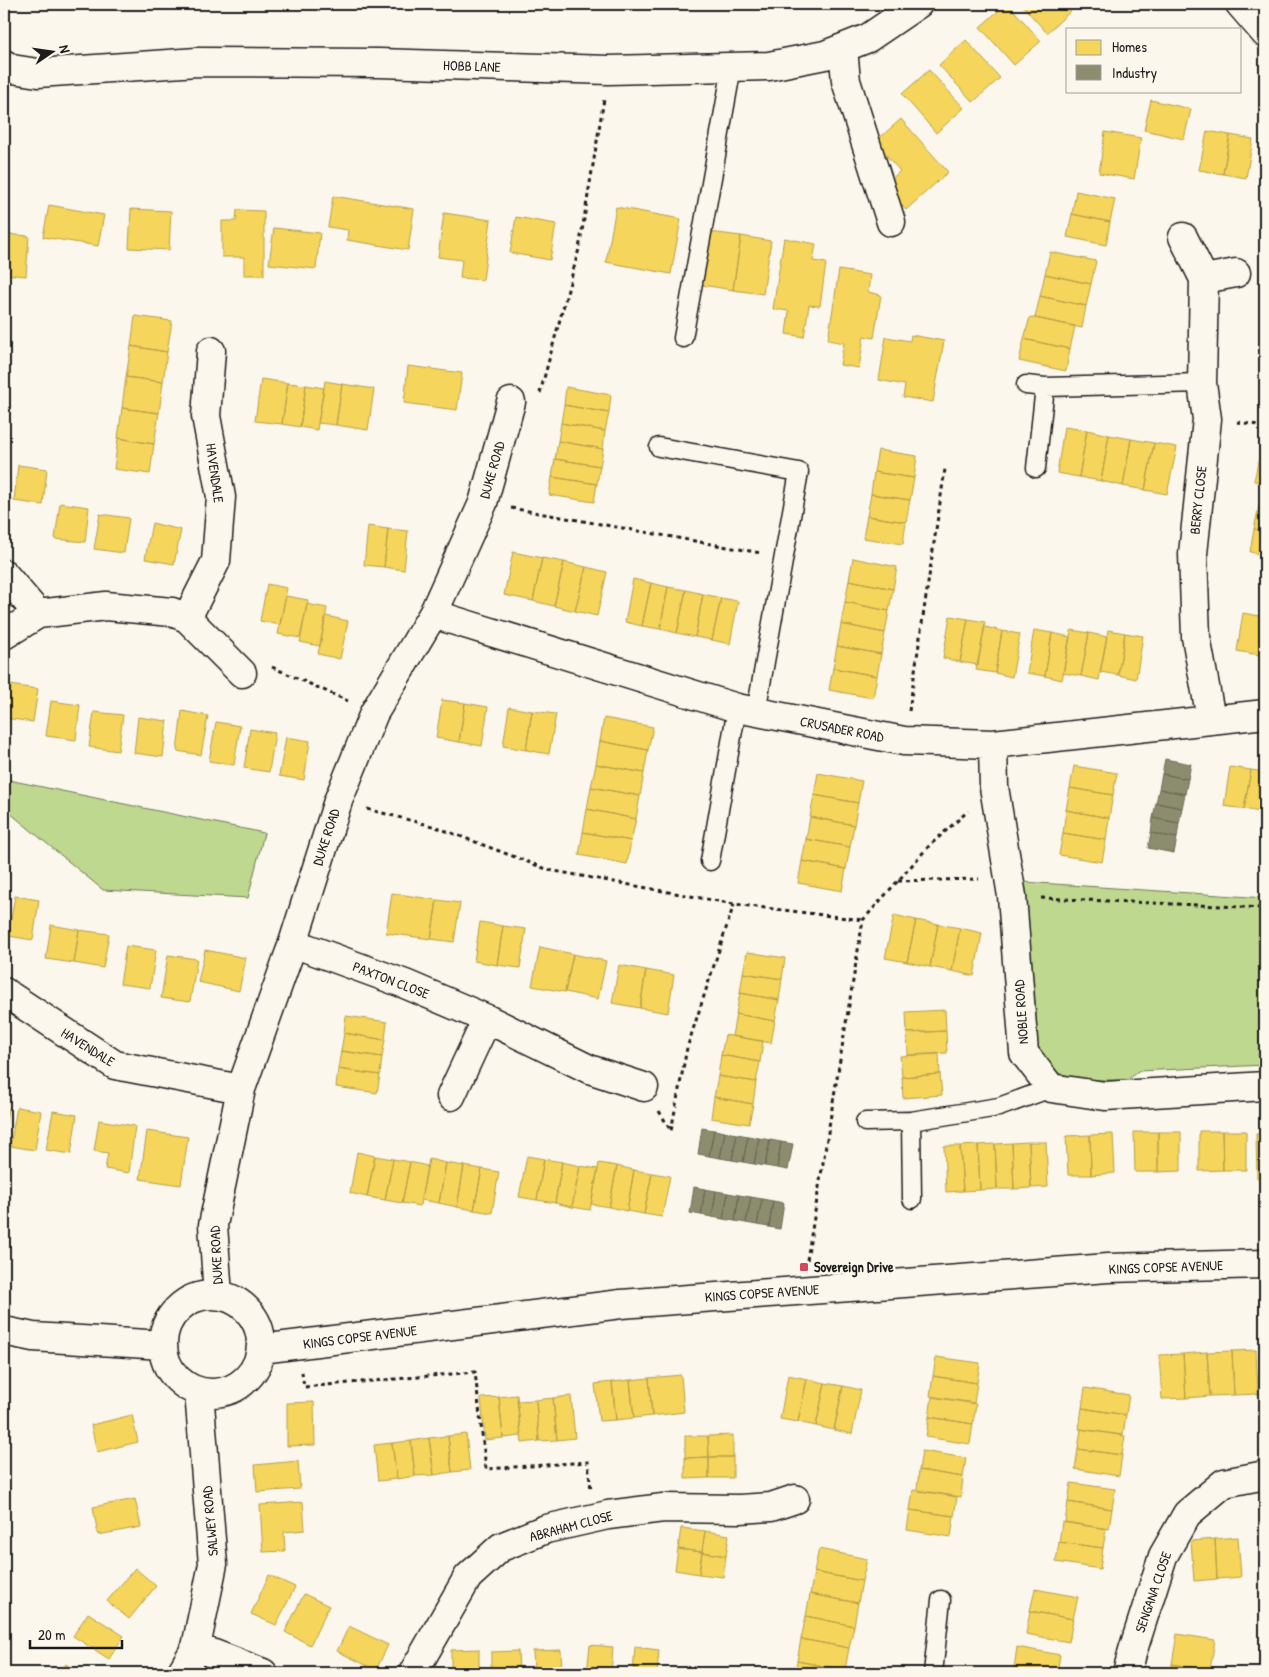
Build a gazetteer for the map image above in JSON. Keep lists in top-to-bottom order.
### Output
{
  "streets": {
    "street": [
      "HOBB LANE",
      "DUKE ROAD",
      "HAVENDALE",
      "BERRY CLOSE",
      "CRUSADER ROAD",
      "PAXTON CLOSE",
      "NOBLE ROAD",
      "KINGS COPSE AVENUE",
      "SALWEY ROAD",
      "ABRAHAM CLOSE",
      "SENGANA CLOSE"
    ]
  },
  "crossings": [
    ["DUKE ROAD", "HAVENDALE"],
    ["DUKE ROAD", "CRUSADER ROAD"],
    ["DUKE ROAD", "PAXTON CLOSE"],
    ["DUKE ROAD", "KINGS COPSE AVENUE"],
    ["DUKE ROAD", "SALWEY ROAD"],
    ["BERRY CLOSE", "CRUSADER ROAD"],
    ["CRUSADER ROAD", "NOBLE ROAD"],
    ["KINGS COPSE AVENUE", "SALWEY ROAD"]
  ],
  "places": {
    "transit": ["Sovereign Drive"]
  },
  "legend": ["Homes", "Industry"],
  "scale_bar": "20 m",
  "north": "right"
}
